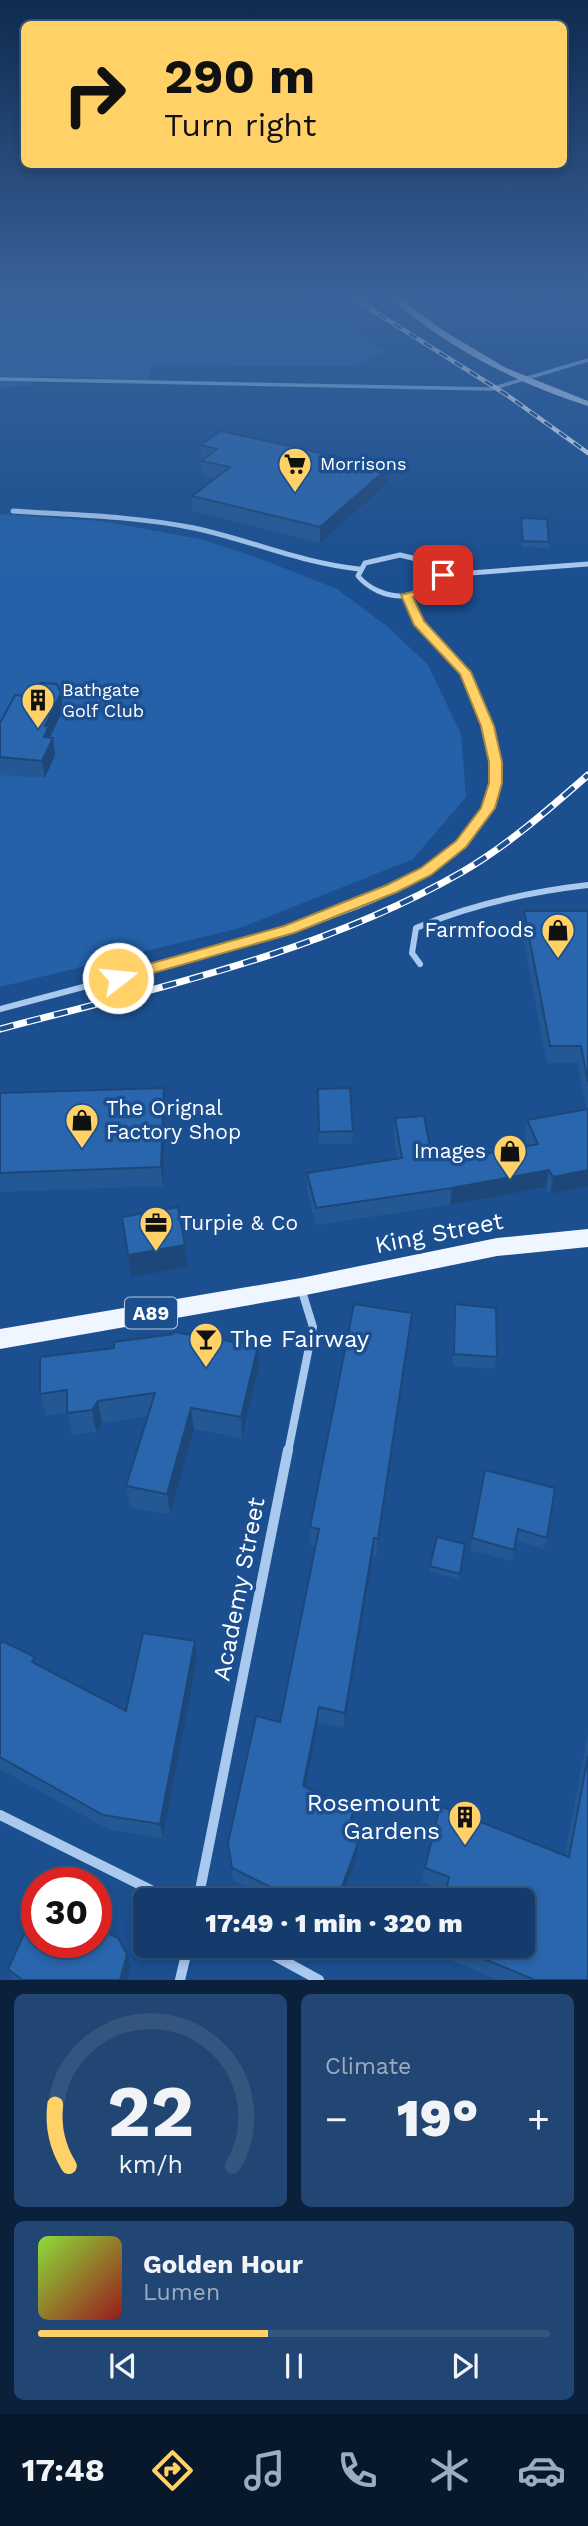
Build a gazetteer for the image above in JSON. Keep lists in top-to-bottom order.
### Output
{
  "streets": {
    "main road": ["King Street", "A89"],
    "street": ["Academy Street"]
  },
  "crossings": [
    ["King Street", "A89"],
    ["King Street", "Academy Street"],
    ["A89", "Academy Street"]
  ],
  "places": {
    "supermarket": ["Morrisons"],
    "building": ["Bathgate Golf Club", "Rosemount Gardens"],
    "shop": ["Farmfoods", "The Orignal Factory Shop", "Images"],
    "office": ["Turpie & Co"],
    "bar": ["The Fairway"]
  },
  "page": {
    "turn": ["290 m", "Turn right"],
    "limit": "30",
    "trip": "17:49 · 1 min · 320 m",
    "tile": "Climate",
    "heat": ["−", "19°", "+"],
    "song": ["Golden Hour", "Lumen"],
    "tabs": "17:48",
    "gauge": ["22", "km/h"]
  }
}
